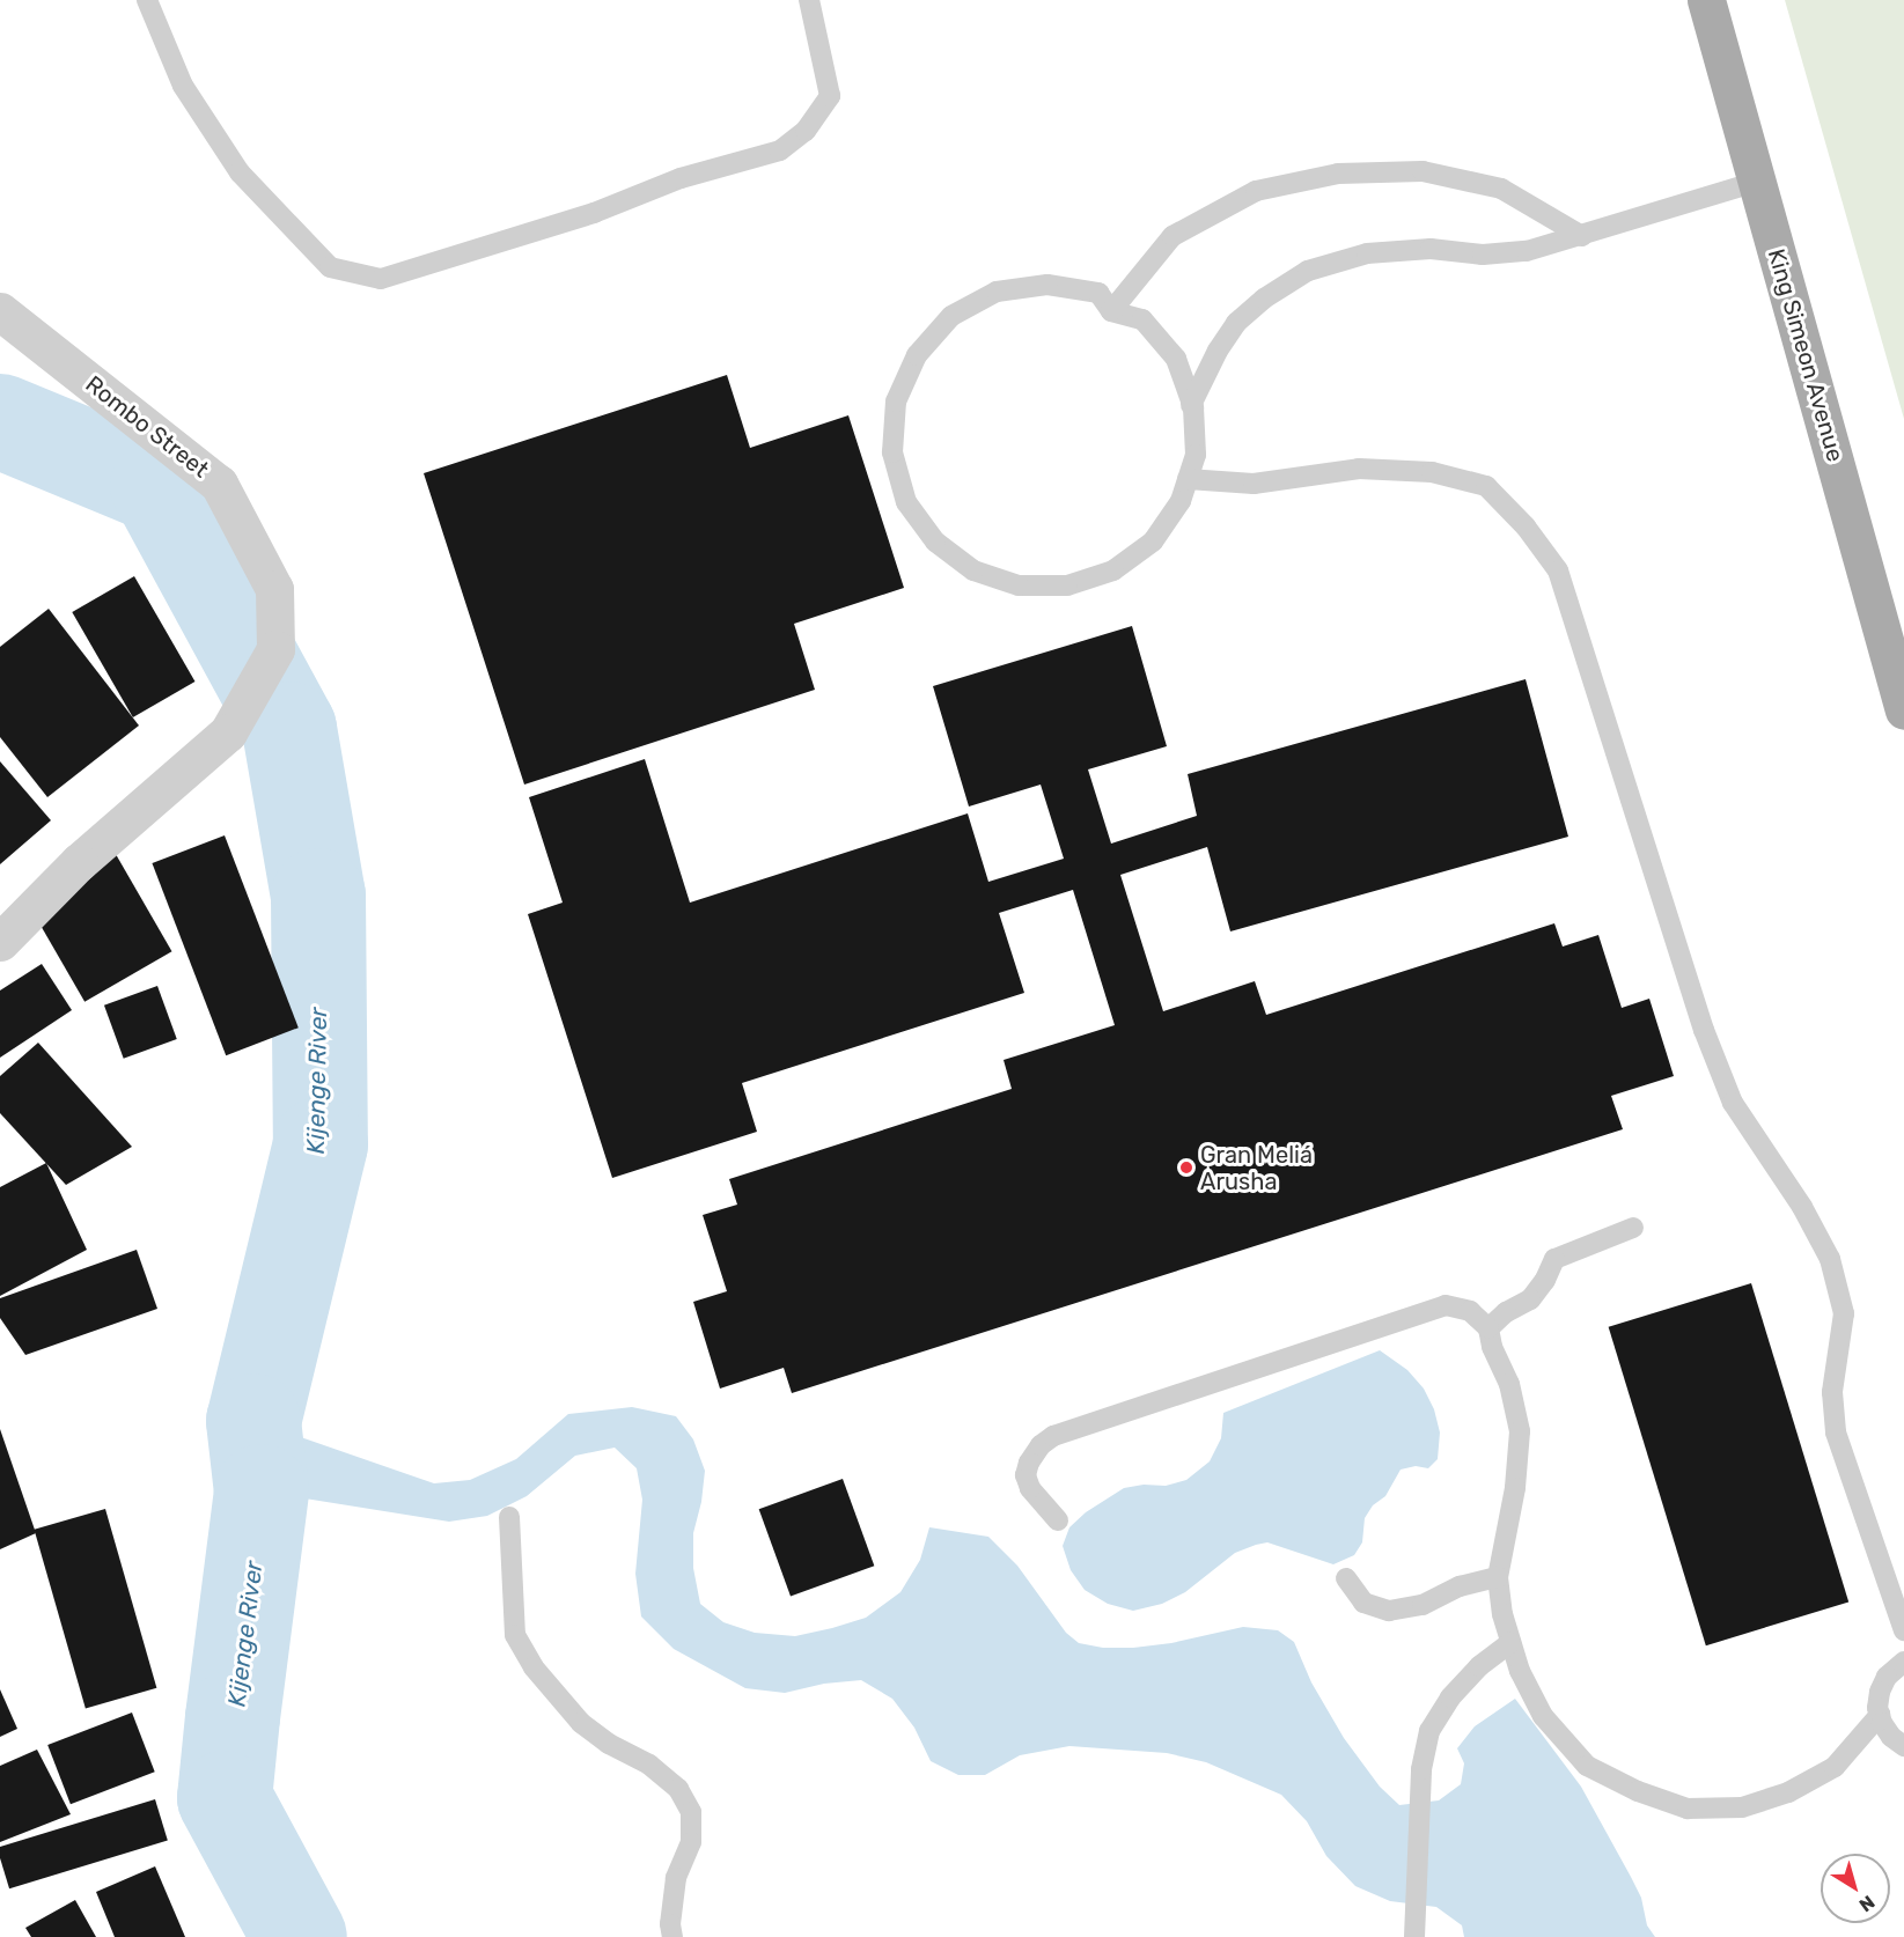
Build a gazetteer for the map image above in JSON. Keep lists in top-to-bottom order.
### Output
{
  "streets": {
    "main road": ["King Simeon Avenue"],
    "street": ["Rombo Street"]
  },
  "water": ["Kijenge River"],
  "places": ["Gran Meliá Arusha"],
  "north": "bottom right"
}
